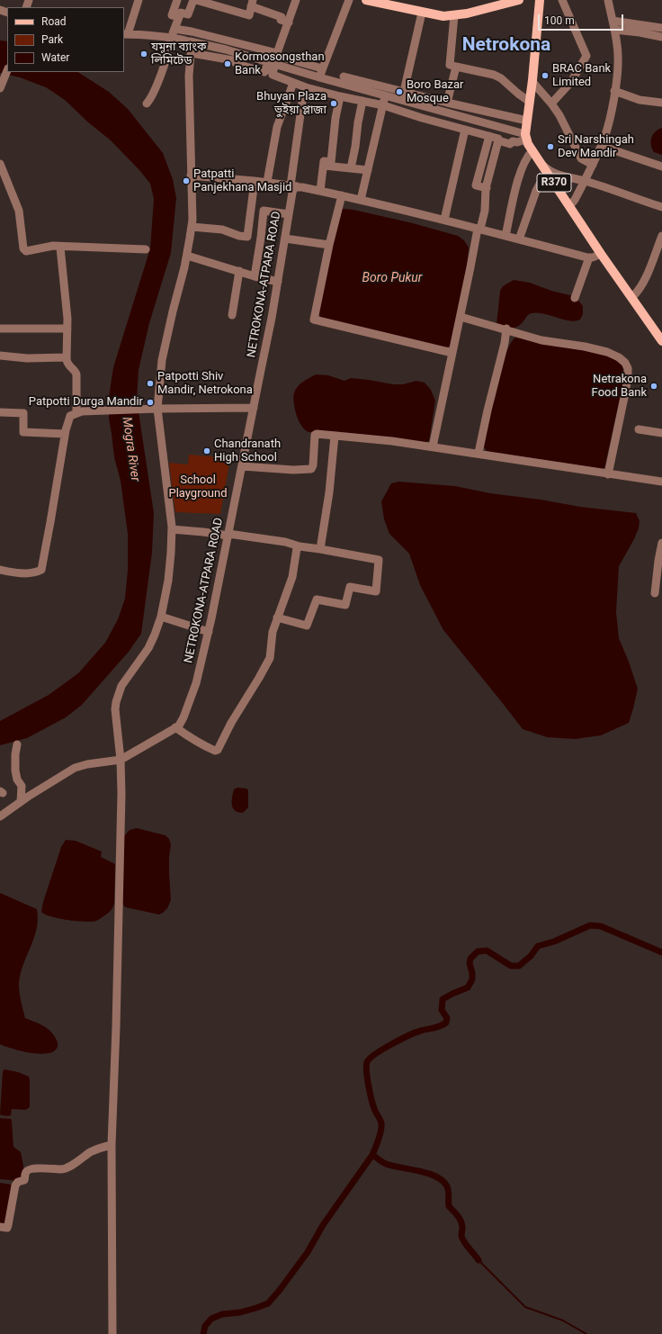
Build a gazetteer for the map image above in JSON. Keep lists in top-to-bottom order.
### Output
{
  "streets": {
    "main road": ["R370"],
    "street": ["NETROKONA-ATPARA ROAD"]
  },
  "districts": ["Netrokona"],
  "water": ["Boro Pukur", "Mogra River"],
  "parks": ["School Playground"],
  "places": [
    "যমুনা ব্যাংক লিমিটেড",
    "Kormosongsthan Bank",
    "BRAC Bank Limited",
    "Boro Bazar Mosque",
    "Bhuyan Plaza ভুইয়া প্লাজা",
    "Sri Narshingah Dev Mandir",
    "Patpatti Panjekhana Masjid",
    "Patpotti Shiv Mandir, Netrokona",
    "Netrakona Food Bank",
    "Patpotti Durga Mandir",
    "Chandranath High School"
  ],
  "legend": ["Road", "Park", "Water"],
  "scale_bar": "100 m"
}
